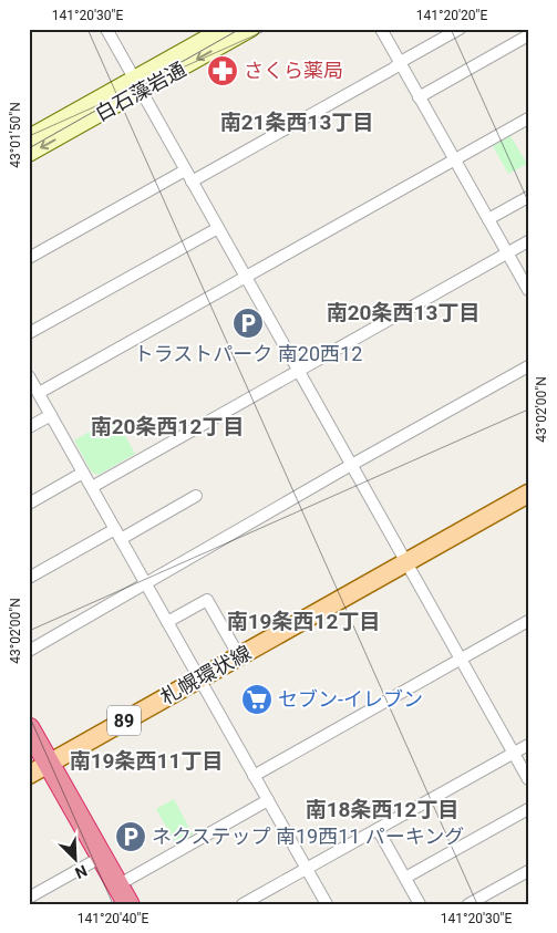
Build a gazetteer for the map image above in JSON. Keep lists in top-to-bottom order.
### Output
{
  "streets": {
    "main road": ["白石藻岩通", "札幌環状線", "89"]
  },
  "districts": [
    "南21条西13丁目",
    "南20条西13丁目",
    "南20条西12丁目",
    "南19条西12丁目",
    "南19条西11丁目",
    "南18条西12丁目"
  ],
  "places": {
    "pharmacy": ["さくら薬局"],
    "parking": ["トラストパーク 南20西12", "ネクステップ 南19西11 パーキング"],
    "supermarket": ["セブン-イレブン"]
  },
  "north": "bottom right",
  "coordinates": [
    "141°20'30\"E",
    "141°20'20\"E",
    "43°01'50\"N",
    "43°02'00\"N",
    "141°20'40\"E"
  ]
}
